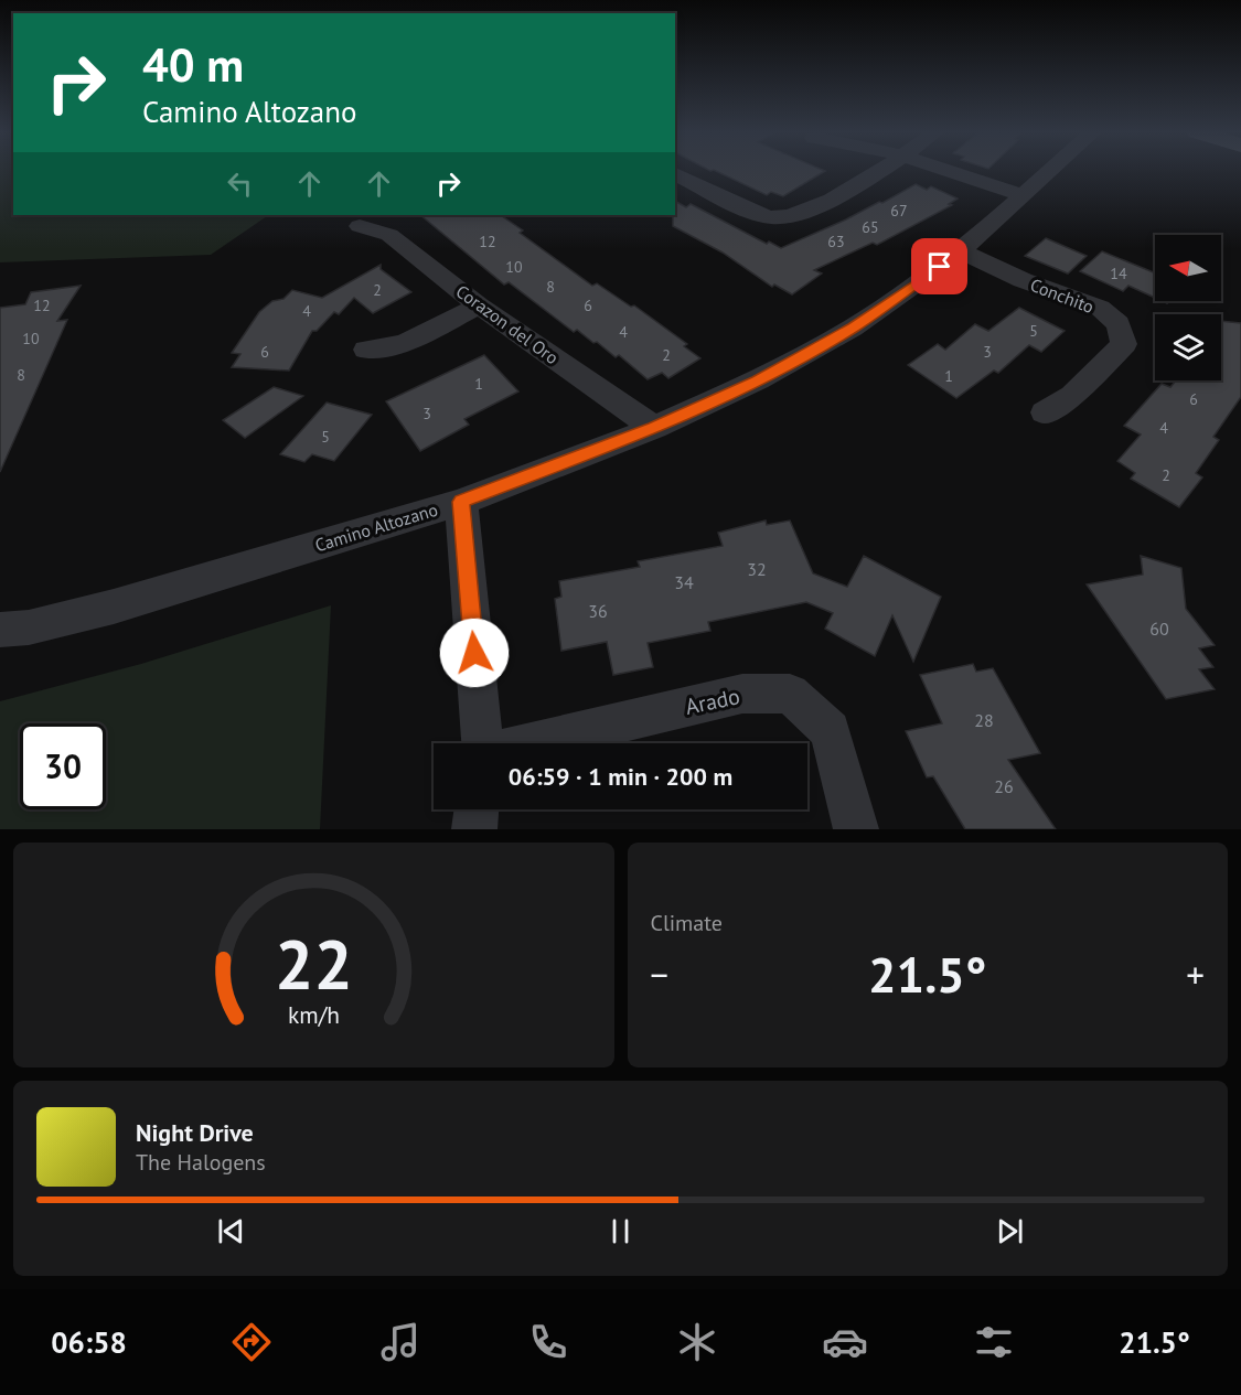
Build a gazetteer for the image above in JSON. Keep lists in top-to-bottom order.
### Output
{
  "streets": {
    "street": [
      "Conchito",
      "Corazon del Oro",
      "Camino Altozano",
      "Arado"
    ]
  },
  "crossings": [
    ["Conchito", "Camino Altozano"],
    ["Corazon del Oro", "Camino Altozano"]
  ],
  "house_numbers": [
    "67",
    "65",
    "12",
    "63",
    "10",
    "14",
    "8",
    "2",
    "12",
    "6",
    "4",
    "5",
    "4",
    "10",
    "6",
    "3",
    "2",
    "8",
    "1",
    "1",
    "6",
    "3",
    "4",
    "5",
    "2",
    "32",
    "34",
    "36",
    "60",
    "28",
    "26"
  ],
  "north": "left",
  "page": {
    "turn": ["40 m", "Camino Altozano"],
    "limit": "30",
    "trip": "06:59 · 1 min · 200 m",
    "tile": "Climate",
    "heat": ["−", "21.5°", "+"],
    "song": ["Night Drive", "The Halogens"],
    "tabs": ["06:58", "21.5°"],
    "gauge": ["22", "km/h"]
  }
}
